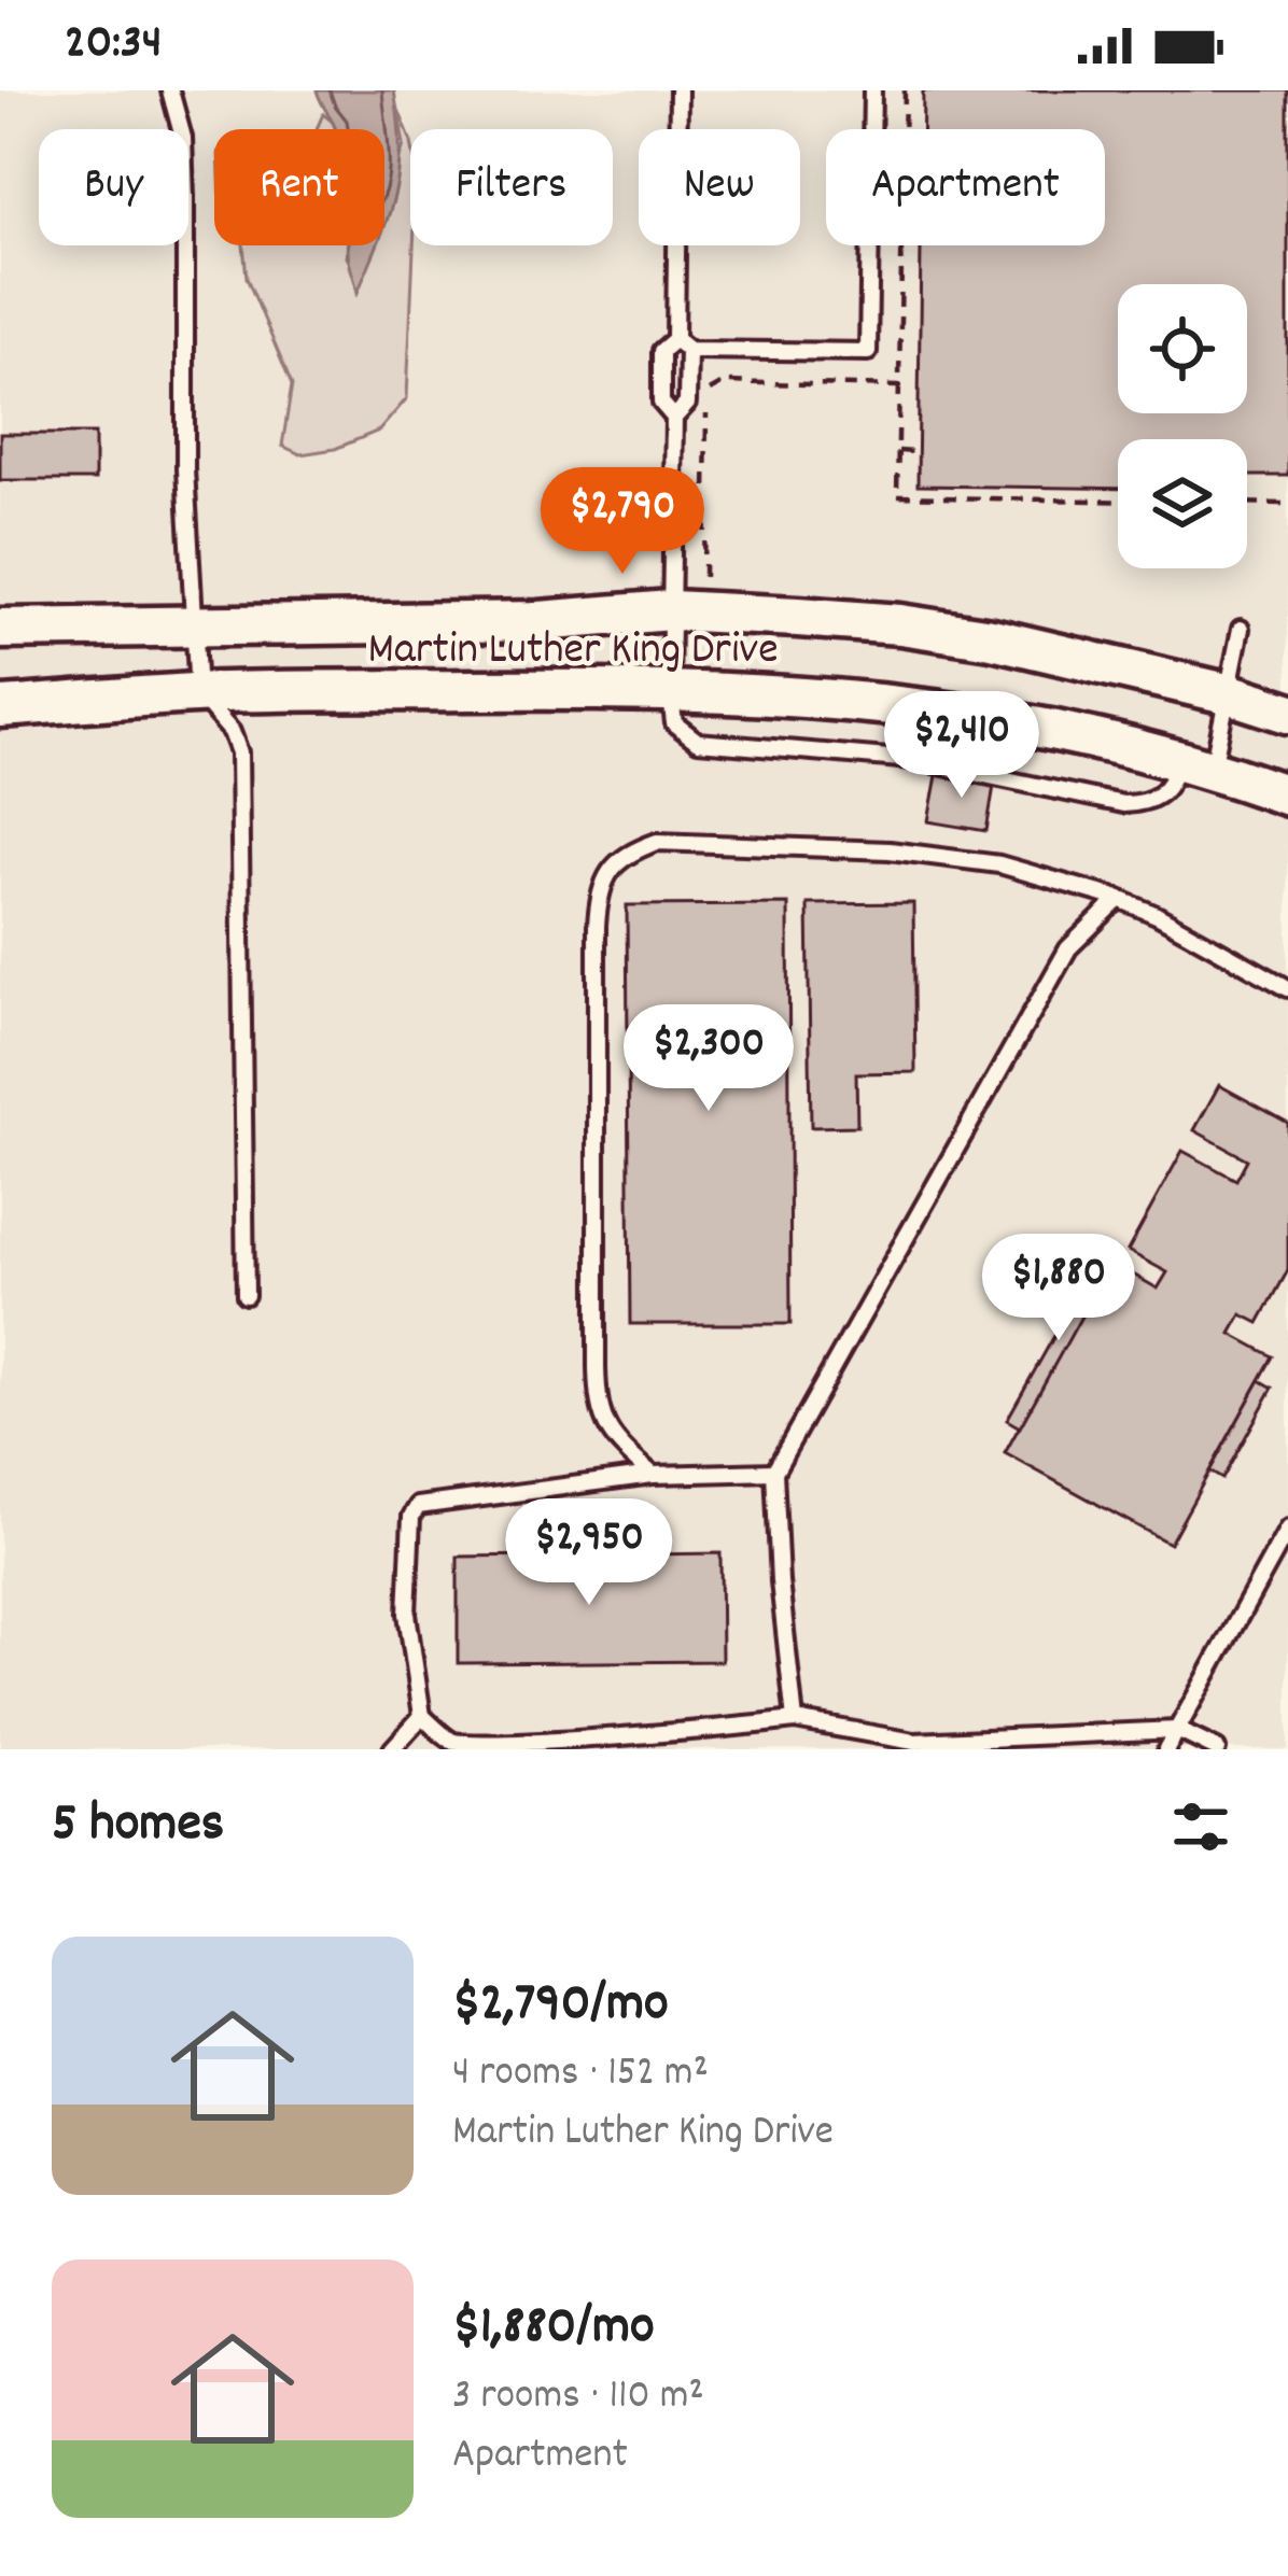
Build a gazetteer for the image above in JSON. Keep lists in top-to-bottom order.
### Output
{
  "streets": {
    "main road": ["Martin Luther King Drive"]
  },
  "page": {
    "status": "20:34",
    "chip": [
      "Buy",
      "Rent",
      "Filters",
      "New",
      "Apartment"
    ],
    "price": [
      "$2,790",
      "$2,410",
      "$2,300",
      "$1,880",
      "$2,950"
    ],
    "heading": "5 homes",
    "list": [
      {
        "name": "$2,790/mo",
        "note": "4 rooms · 152 m² · Martin Luther King Drive"
      },
      {
        "name": "$1,880/mo",
        "note": "3 rooms · 110 m² · Apartment"
      }
    ]
  }
}
